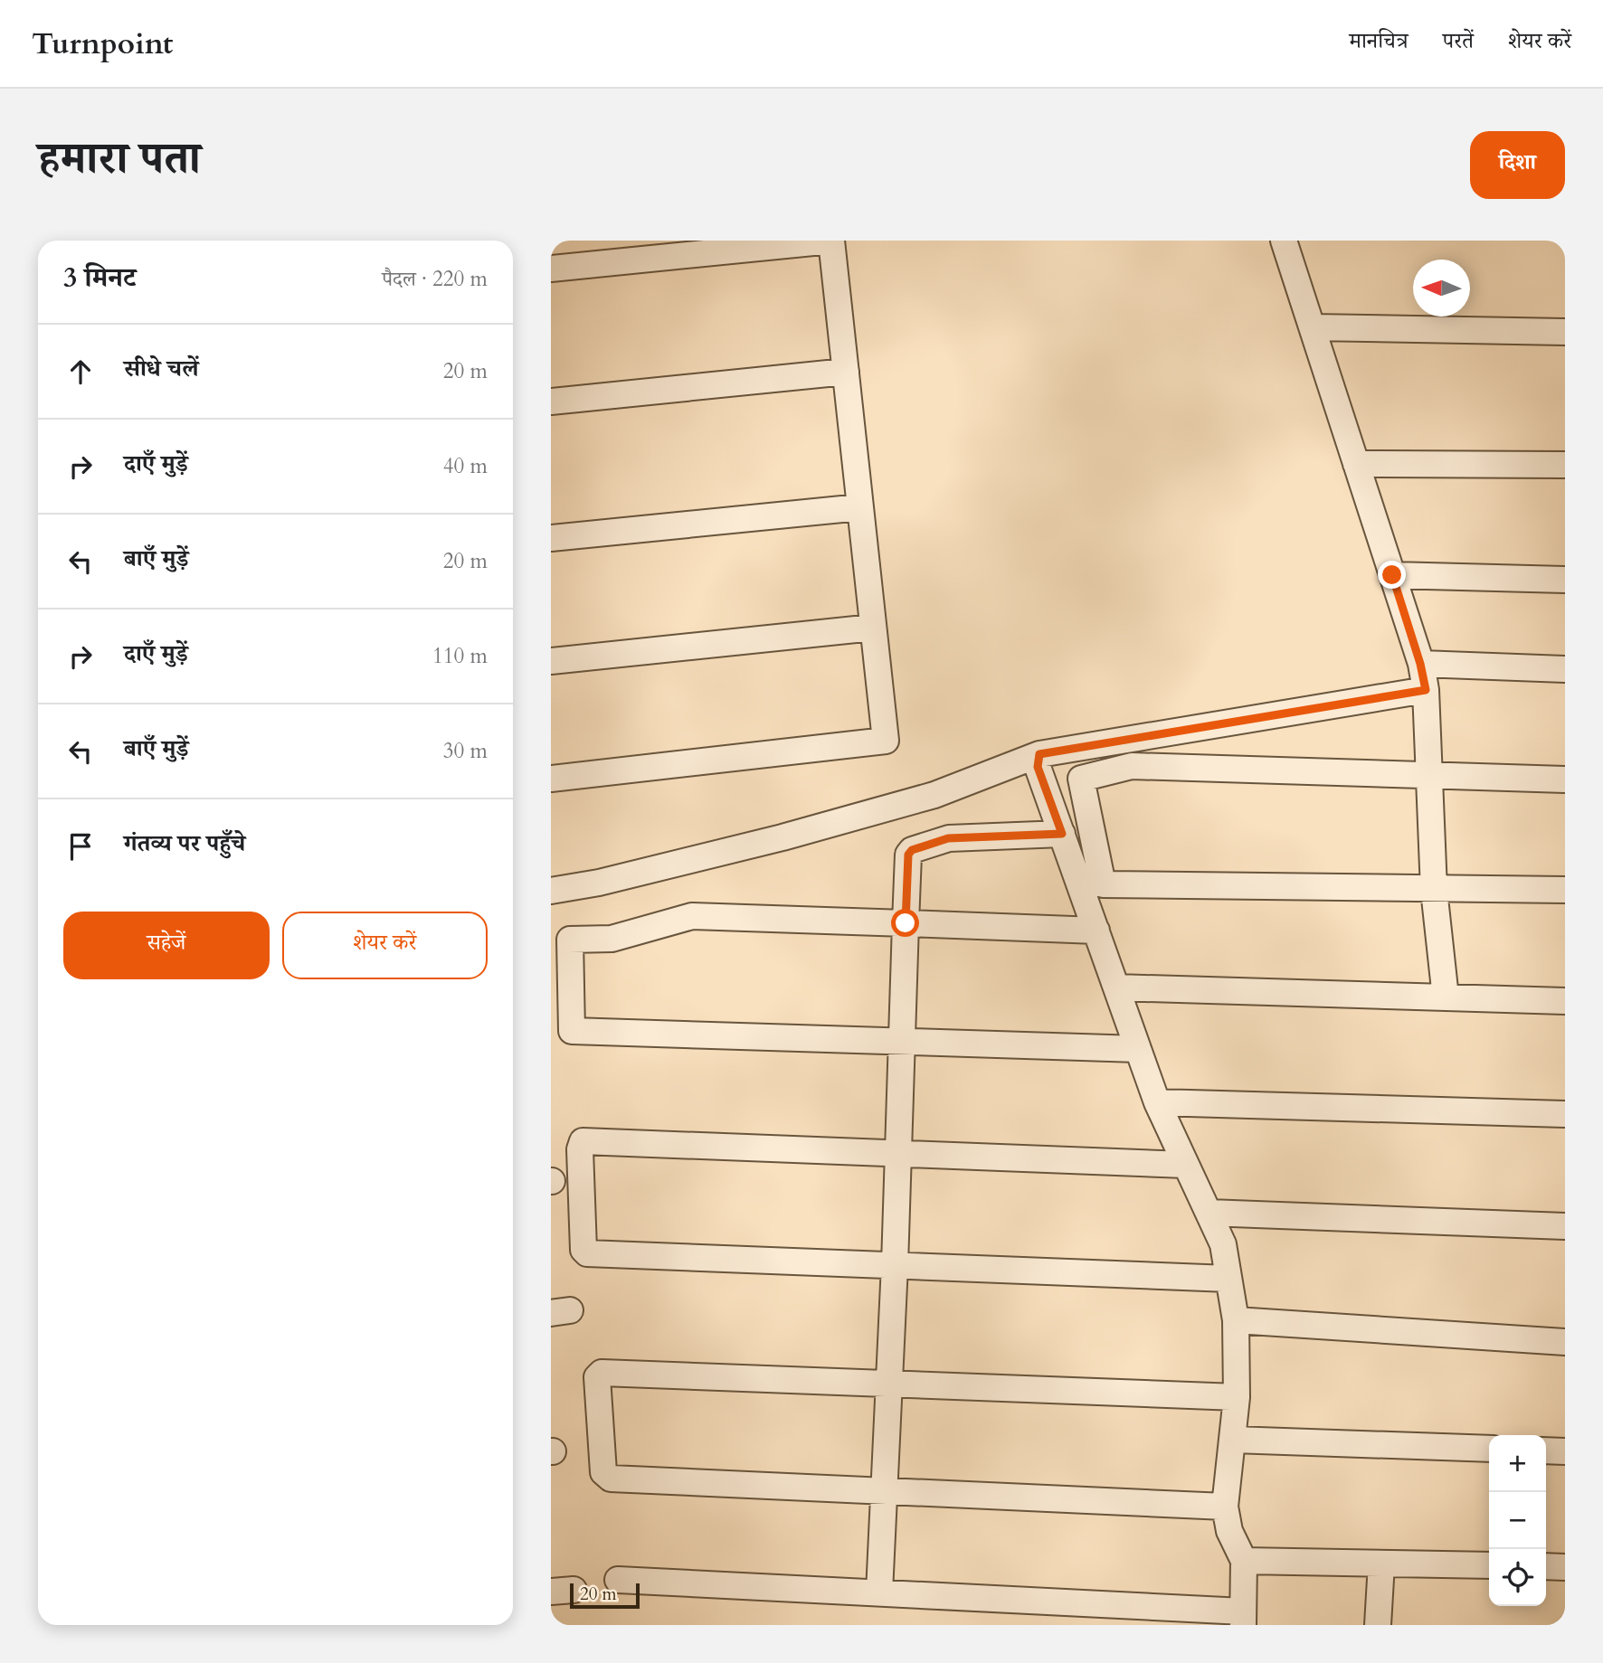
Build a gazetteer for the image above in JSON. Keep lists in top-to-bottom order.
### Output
{
  "scale_bar": "20 m",
  "north": "left",
  "page": {
    "header": "Turnpoint",
    "nav": ["मानचित्र", "परतें", "शेयर करें"],
    "title": "हमारा पता",
    "buttons": [
      "दिशा",
      ["सहेजें", "शेयर करें"]
    ],
    "heading": ["3 मिनट", "पैदल · 220 m"],
    "list": [
      ["सीधे चलें", "20 m"],
      ["दाएँ मुड़ें", "40 m"],
      ["बाएँ मुड़ें", "20 m"],
      ["दाएँ मुड़ें", "110 m"],
      ["बाएँ मुड़ें", "30 m"],
      "गंतव्य पर पहुँचे"
    ],
    "map_buttons": ["+", "−"],
    "scale": "20 m"
  }
}
